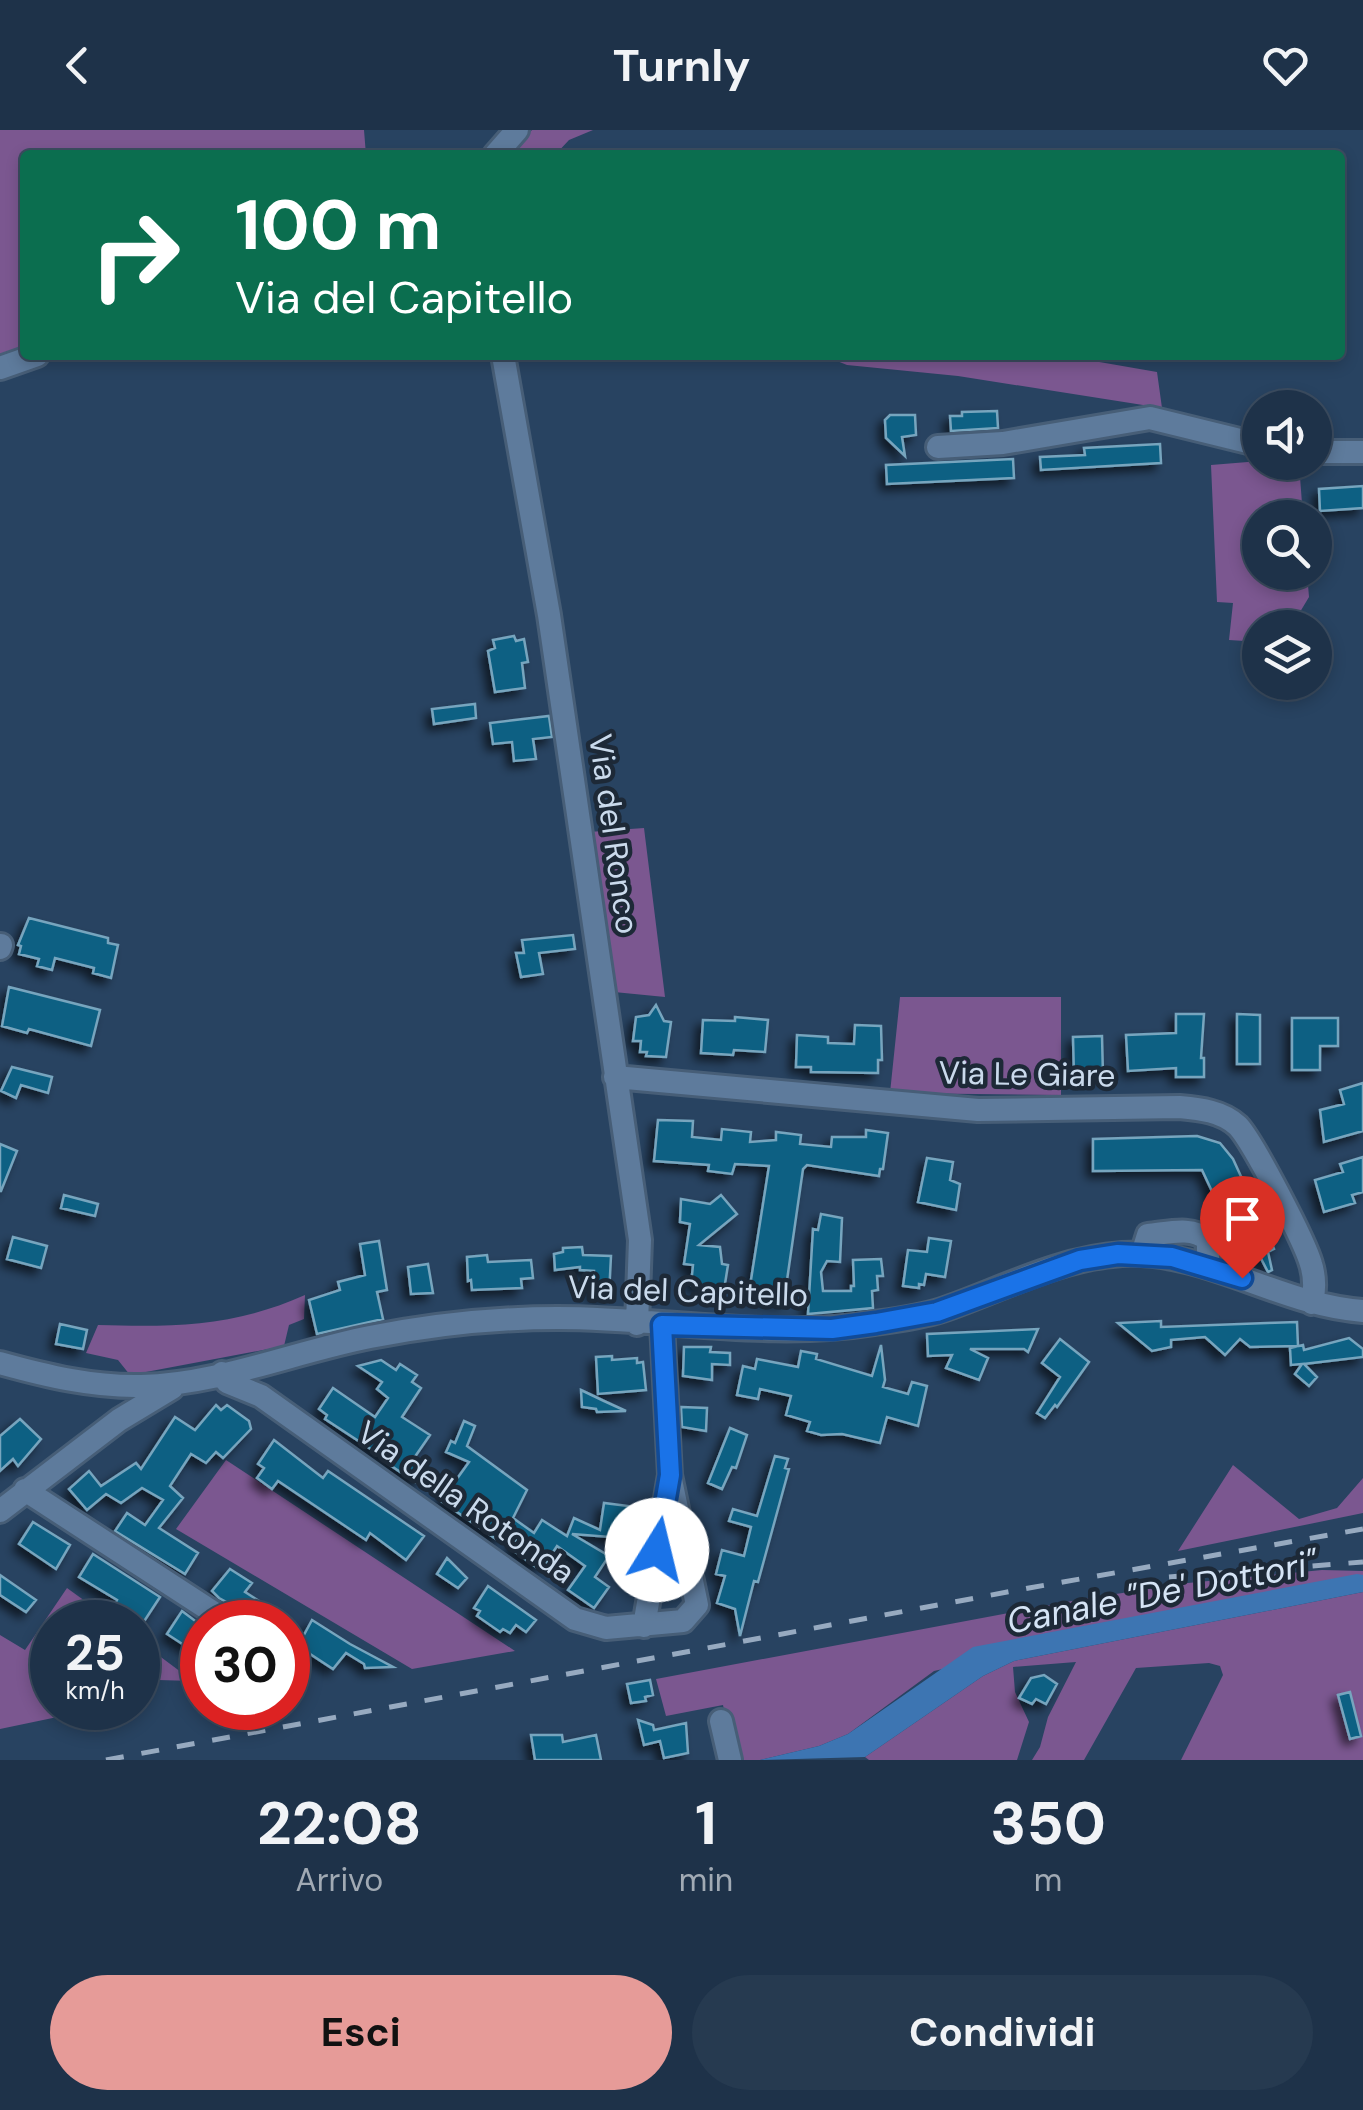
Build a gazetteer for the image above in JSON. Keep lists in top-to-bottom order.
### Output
{
  "streets": {
    "street": [
      "Via del Ronco",
      "Via Le Giare",
      "Via del Capitello",
      "Via della Rotonda"
    ]
  },
  "crossings": [
    ["Via del Ronco", "Via Le Giare"],
    ["Via del Ronco", "Via del Capitello"],
    ["Via Le Giare", "Via del Capitello"],
    ["Via del Capitello", "Via della Rotonda"]
  ],
  "water": ["Canale \"De' Dottori\""],
  "page": {
    "header": "Turnly",
    "turn": ["100 m", "Via del Capitello"],
    "speed": "25 km/h",
    "limit": "30",
    "eta": [
      "22:08",
      "Arrivo",
      "1",
      "min",
      "350",
      "m"
    ],
    "buttons": ["Esci", "Condividi"]
  }
}
